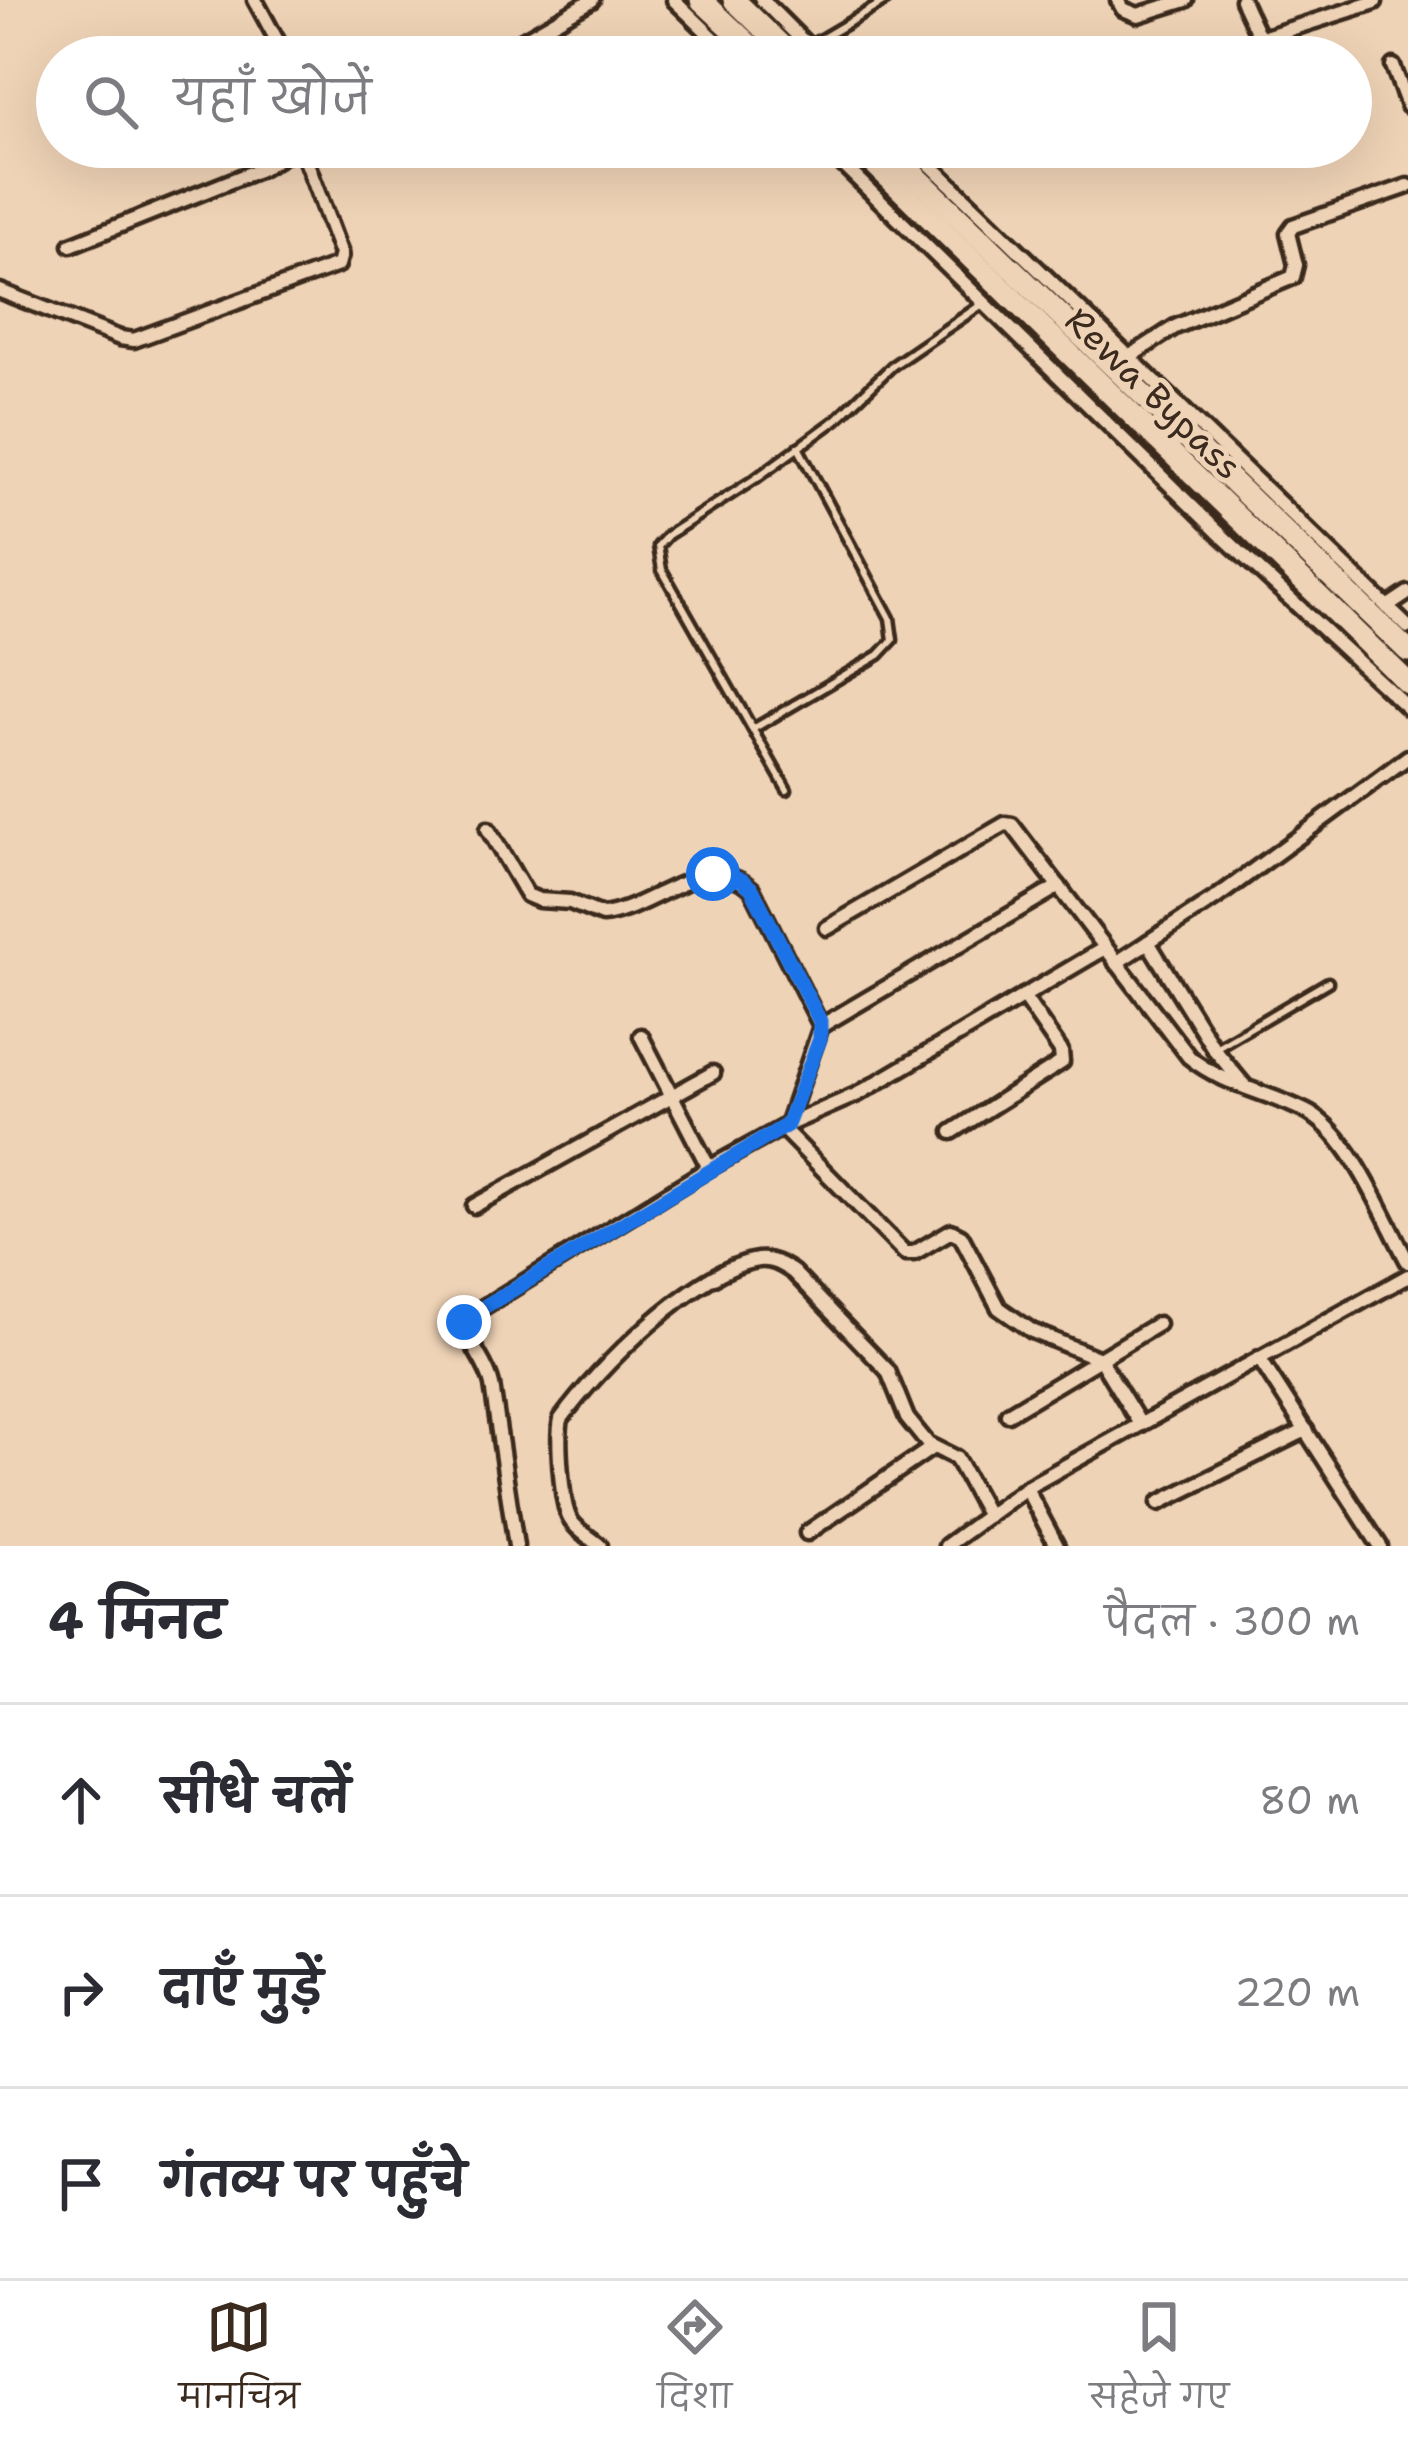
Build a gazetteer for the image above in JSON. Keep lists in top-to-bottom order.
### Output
{
  "streets": {
    "highway": ["Rewa Bypass"]
  },
  "page": {
    "search": "यहाँ खोजें",
    "heading": ["4 मिनट", "पैदल · 300 m"],
    "list": [
      ["सीधे चलें", "80 m"],
      ["दाएँ मुड़ें", "220 m"],
      "गंतव्य पर पहुँचे"
    ],
    "nav": ["मानचित्र", "दिशा", "सहेजे गए"]
  }
}
